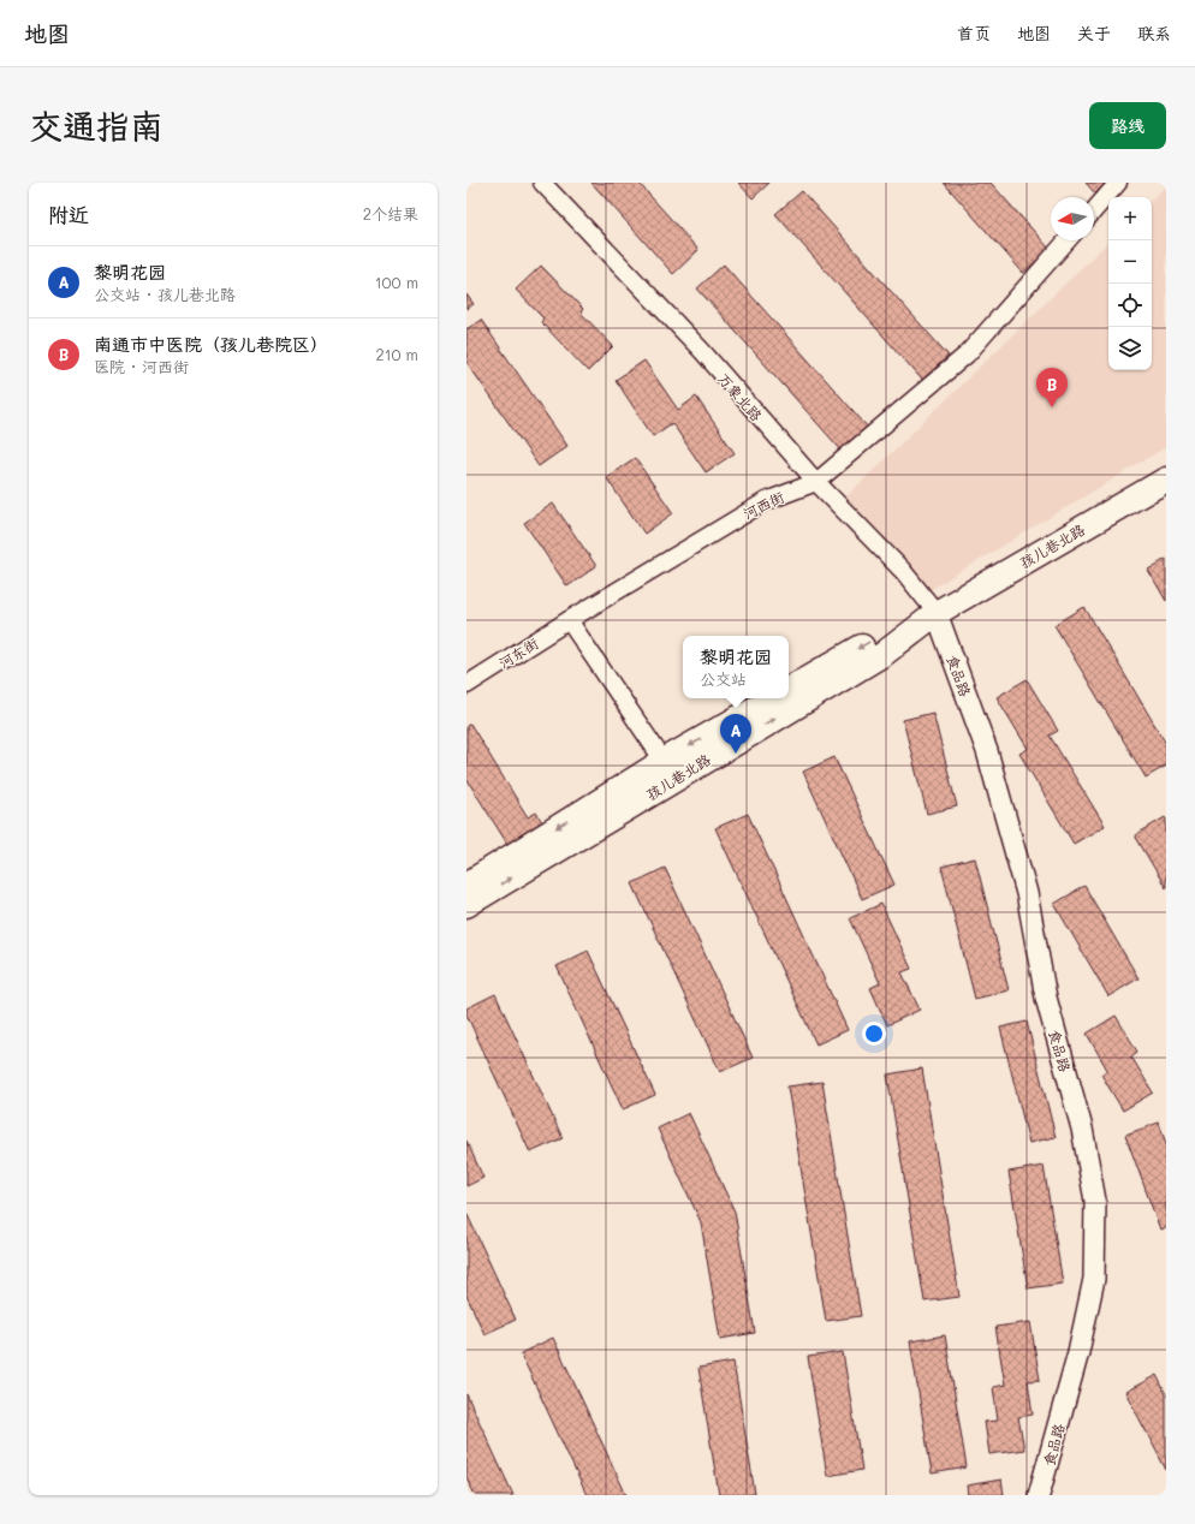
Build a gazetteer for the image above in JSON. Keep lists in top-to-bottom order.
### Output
{
  "streets": {
    "main road": ["孩儿巷北路"],
    "street": [
      "万象北路",
      "河西街",
      "河东街",
      "食品路"
    ]
  },
  "crossings": [
    ["万象北路", "河西街"],
    ["万象北路", "孩儿巷北路"],
    ["万象北路", "食品路"],
    ["河西街", "河东街"],
    ["孩儿巷北路", "食品路"]
  ],
  "north": "left",
  "page": {
    "header": "地图",
    "nav": [
      "首页",
      "地图",
      "关于",
      "联系"
    ],
    "buttons": "路线",
    "title": "交通指南",
    "heading": ["附近", "2个结果"],
    "map_buttons": ["+", "−"],
    "list": [
      {
        "mark": "A",
        "name": "黎明花园",
        "note": "公交站 · 孩儿巷北路",
        "value": "100 m"
      },
      {
        "mark": "B",
        "name": "南通市中医院（孩儿巷院区）",
        "note": "医院 · 河西街",
        "value": "210 m"
      }
    ],
    "pins": ["B", "A"],
    "popup": ["黎明花园", "公交站"]
  }
}
